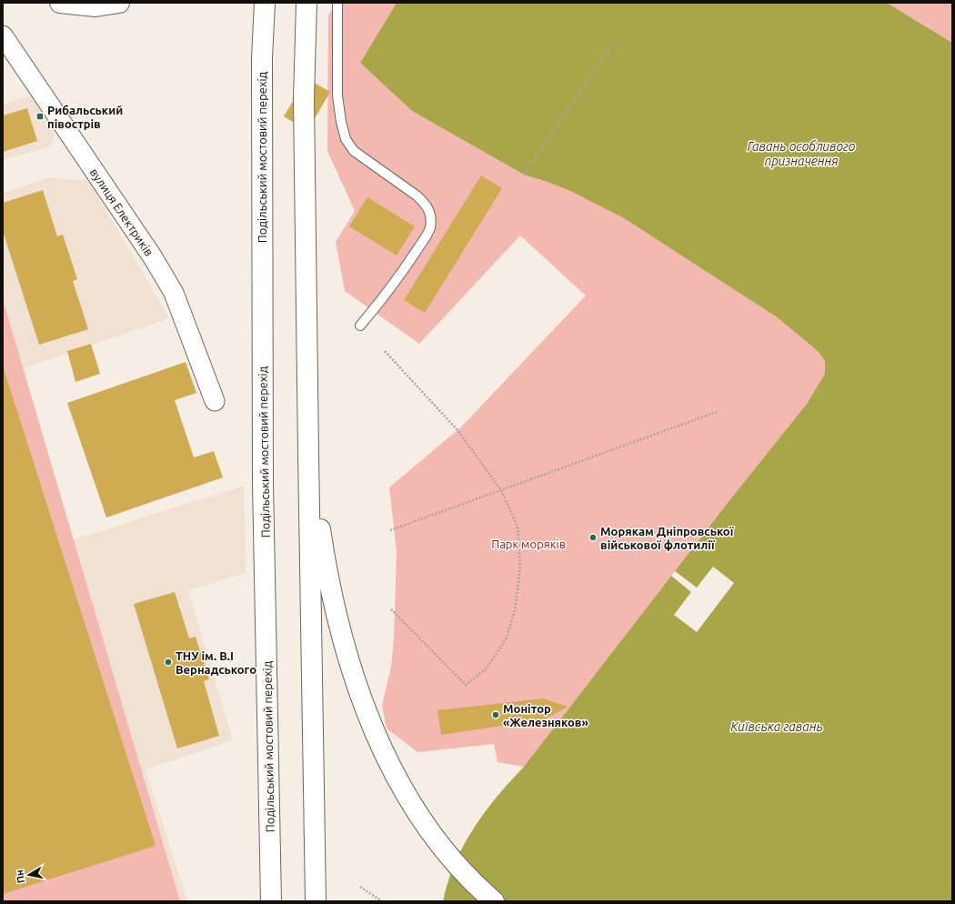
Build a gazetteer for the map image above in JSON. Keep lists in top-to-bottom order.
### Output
{
  "streets": {
    "main road": ["Подільський мостовий перехід"],
    "street": ["вулиця Електриків"]
  },
  "water": ["Гавань особливого призначення", "Київська гавань"],
  "parks": ["Парк моряків"],
  "places": {
    "transit": ["Рибальський півострів"],
    "other": ["Морякам Дніпровської військової флотилії", "ТНУ ім. В.І Вернадського", "Монітор «Железняков»"]
  },
  "north": "left"
}
